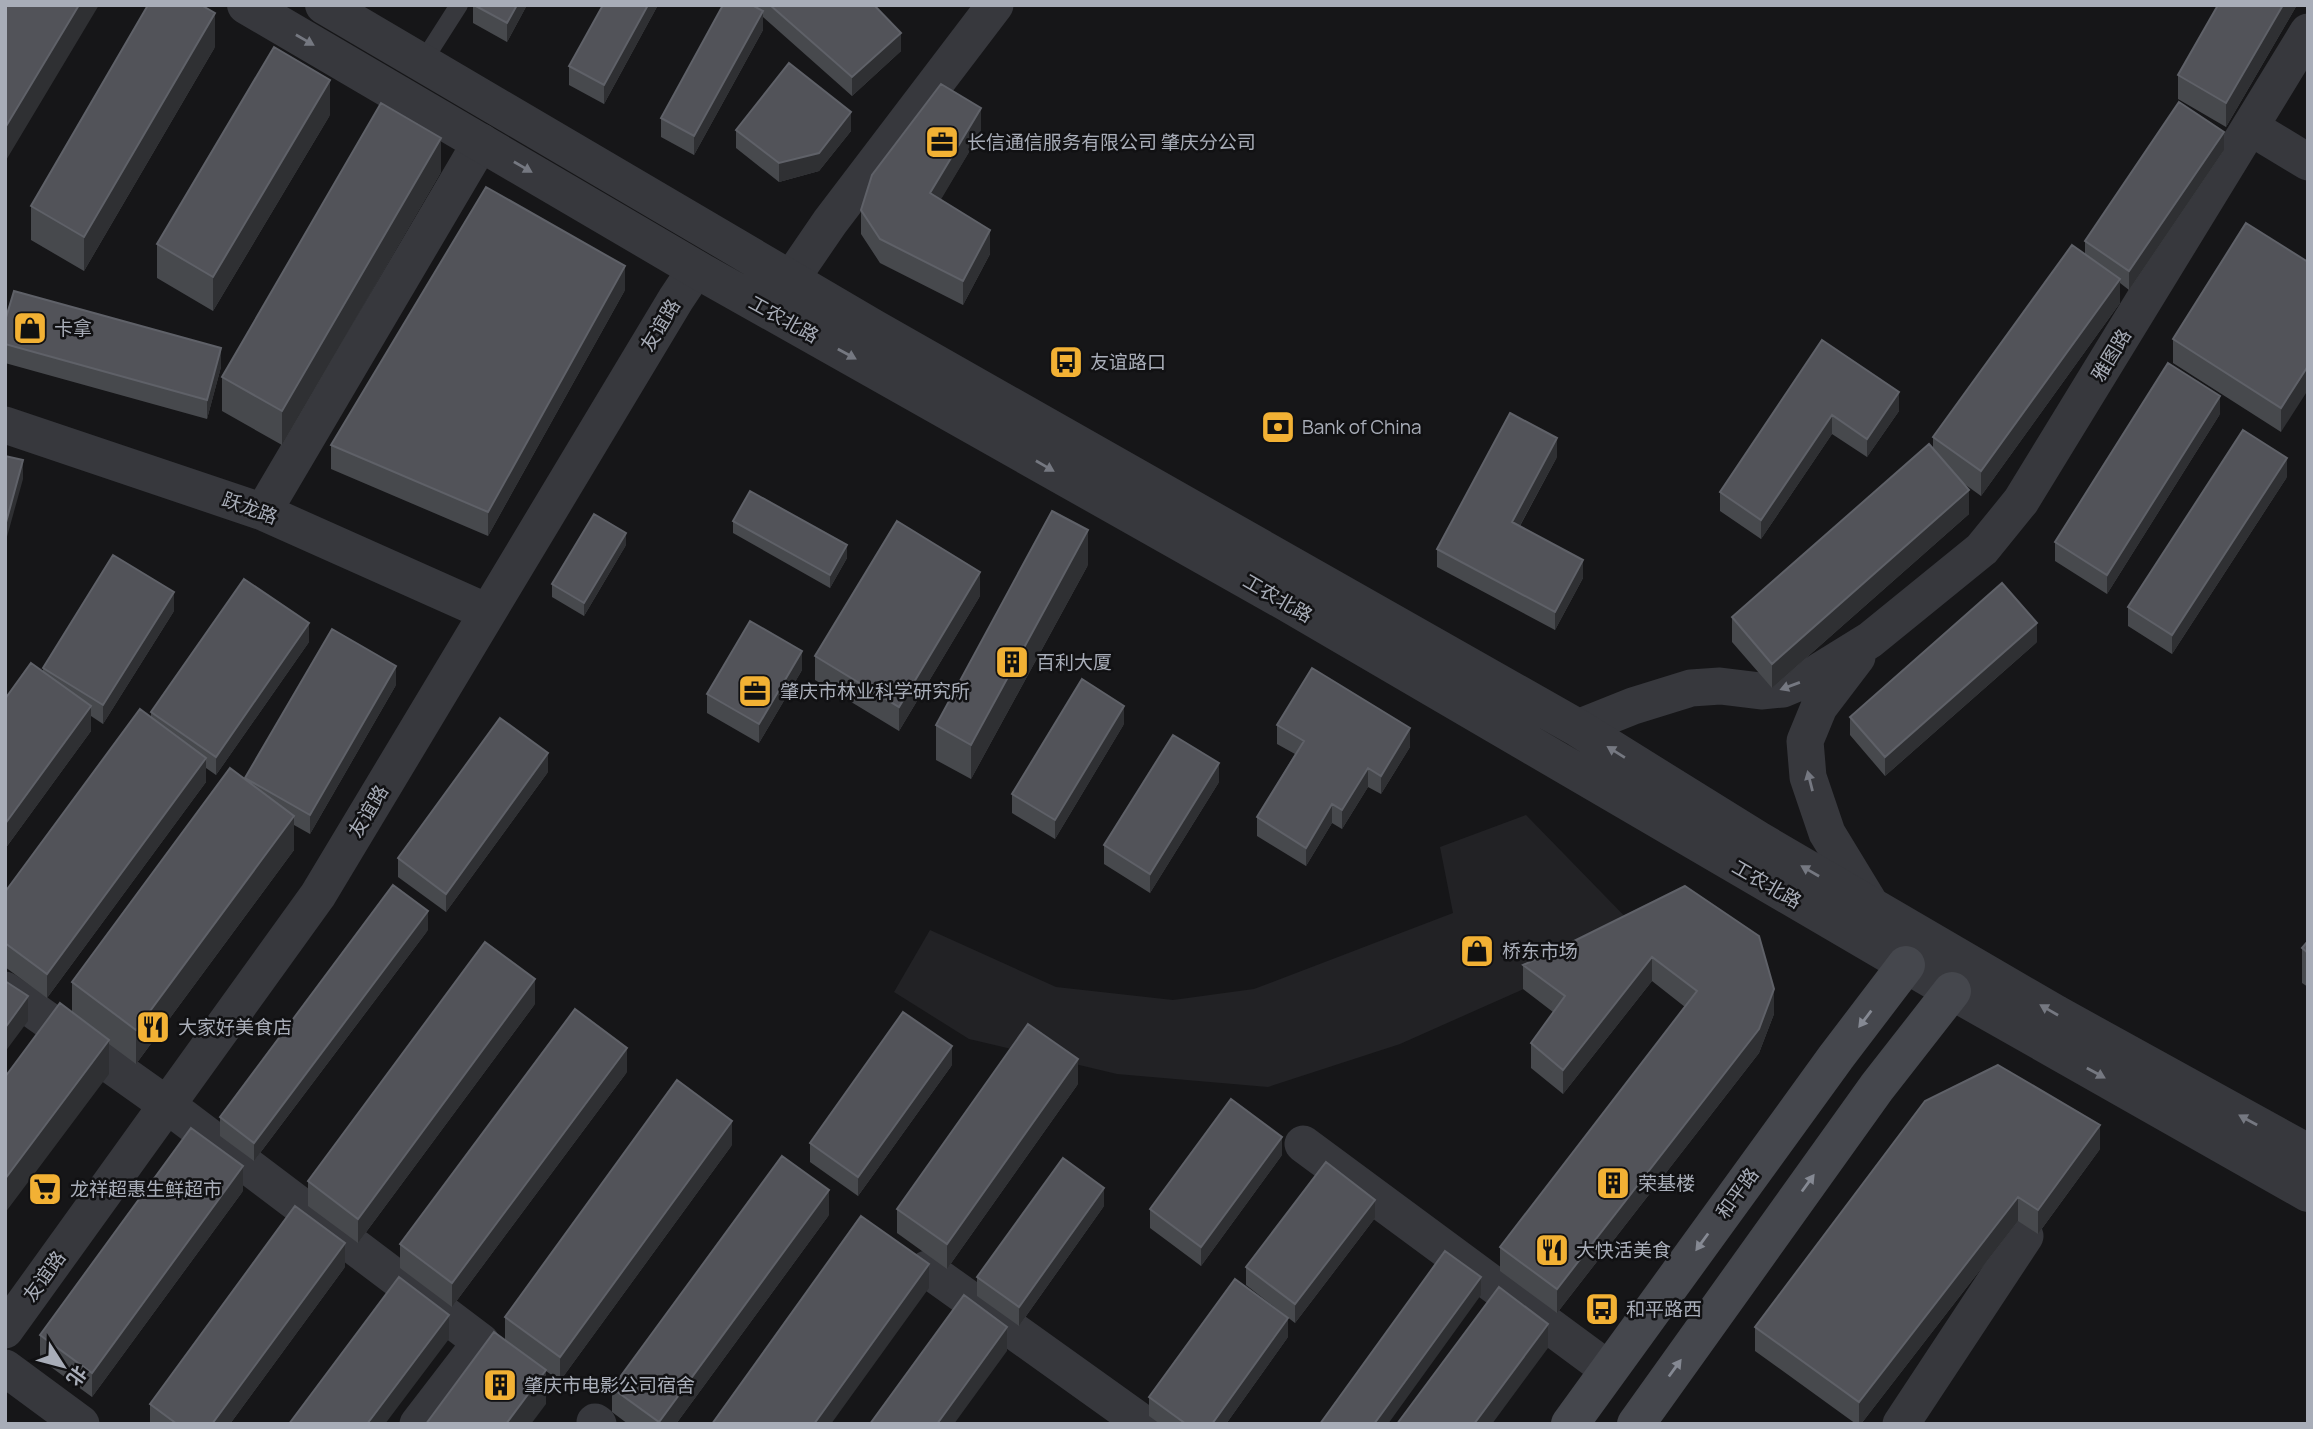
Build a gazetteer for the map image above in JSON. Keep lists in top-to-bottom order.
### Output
{
  "streets": {
    "main road": ["和平路"],
    "street": [
      "工农北路",
      "友谊路",
      "雅图路",
      "跃龙路"
    ]
  },
  "crossings": [
    ["工农北路", "友谊路"],
    ["工农北路", "和平路"],
    ["友谊路", "跃龙路"]
  ],
  "places": {
    "office": ["长信通信服务有限公司 肇庆分公司", "肇庆市林业科学研究所"],
    "shop": ["卡拿", "桥东市场"],
    "bus stop": ["友谊路口", "和平路西"],
    "bank": ["Bank of China"],
    "building": ["百利大厦", "荣基楼", "肇庆市电影公司宿舍"],
    "restaurant": ["大家好美食店", "大快活美食"],
    "supermarket": ["龙祥超惠生鲜超市"]
  },
  "north": "bottom right"
}
